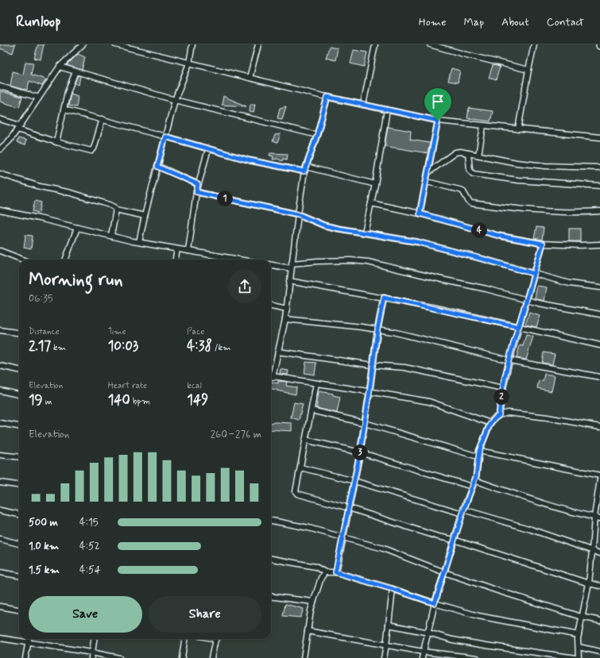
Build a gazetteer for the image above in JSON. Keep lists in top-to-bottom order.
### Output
{
  "page": {
    "header": "Runloop",
    "nav": [
      "Home",
      "Map",
      "About",
      "Contact"
    ],
    "pins": [
      "1",
      "4",
      "2",
      "3"
    ],
    "heading": ["Morning run", "06:35"],
    "stats": [
      ["Distance", "2.17 km"],
      ["Time", "10:03"],
      ["Pace", "4:38 /km"],
      ["Elevation", "19 m"],
      ["Heart rate", "140 bpm"],
      ["kcal", "149"]
    ],
    "chart": ["Elevation", "260–276 m"],
    "list": [
      {
        "name": "500 m",
        "note": "4:15"
      },
      {
        "name": "1.0 km",
        "note": "4:52"
      },
      {
        "name": "1.5 km",
        "note": "4:54"
      }
    ],
    "buttons": ["Save", "Share"]
  }
}
